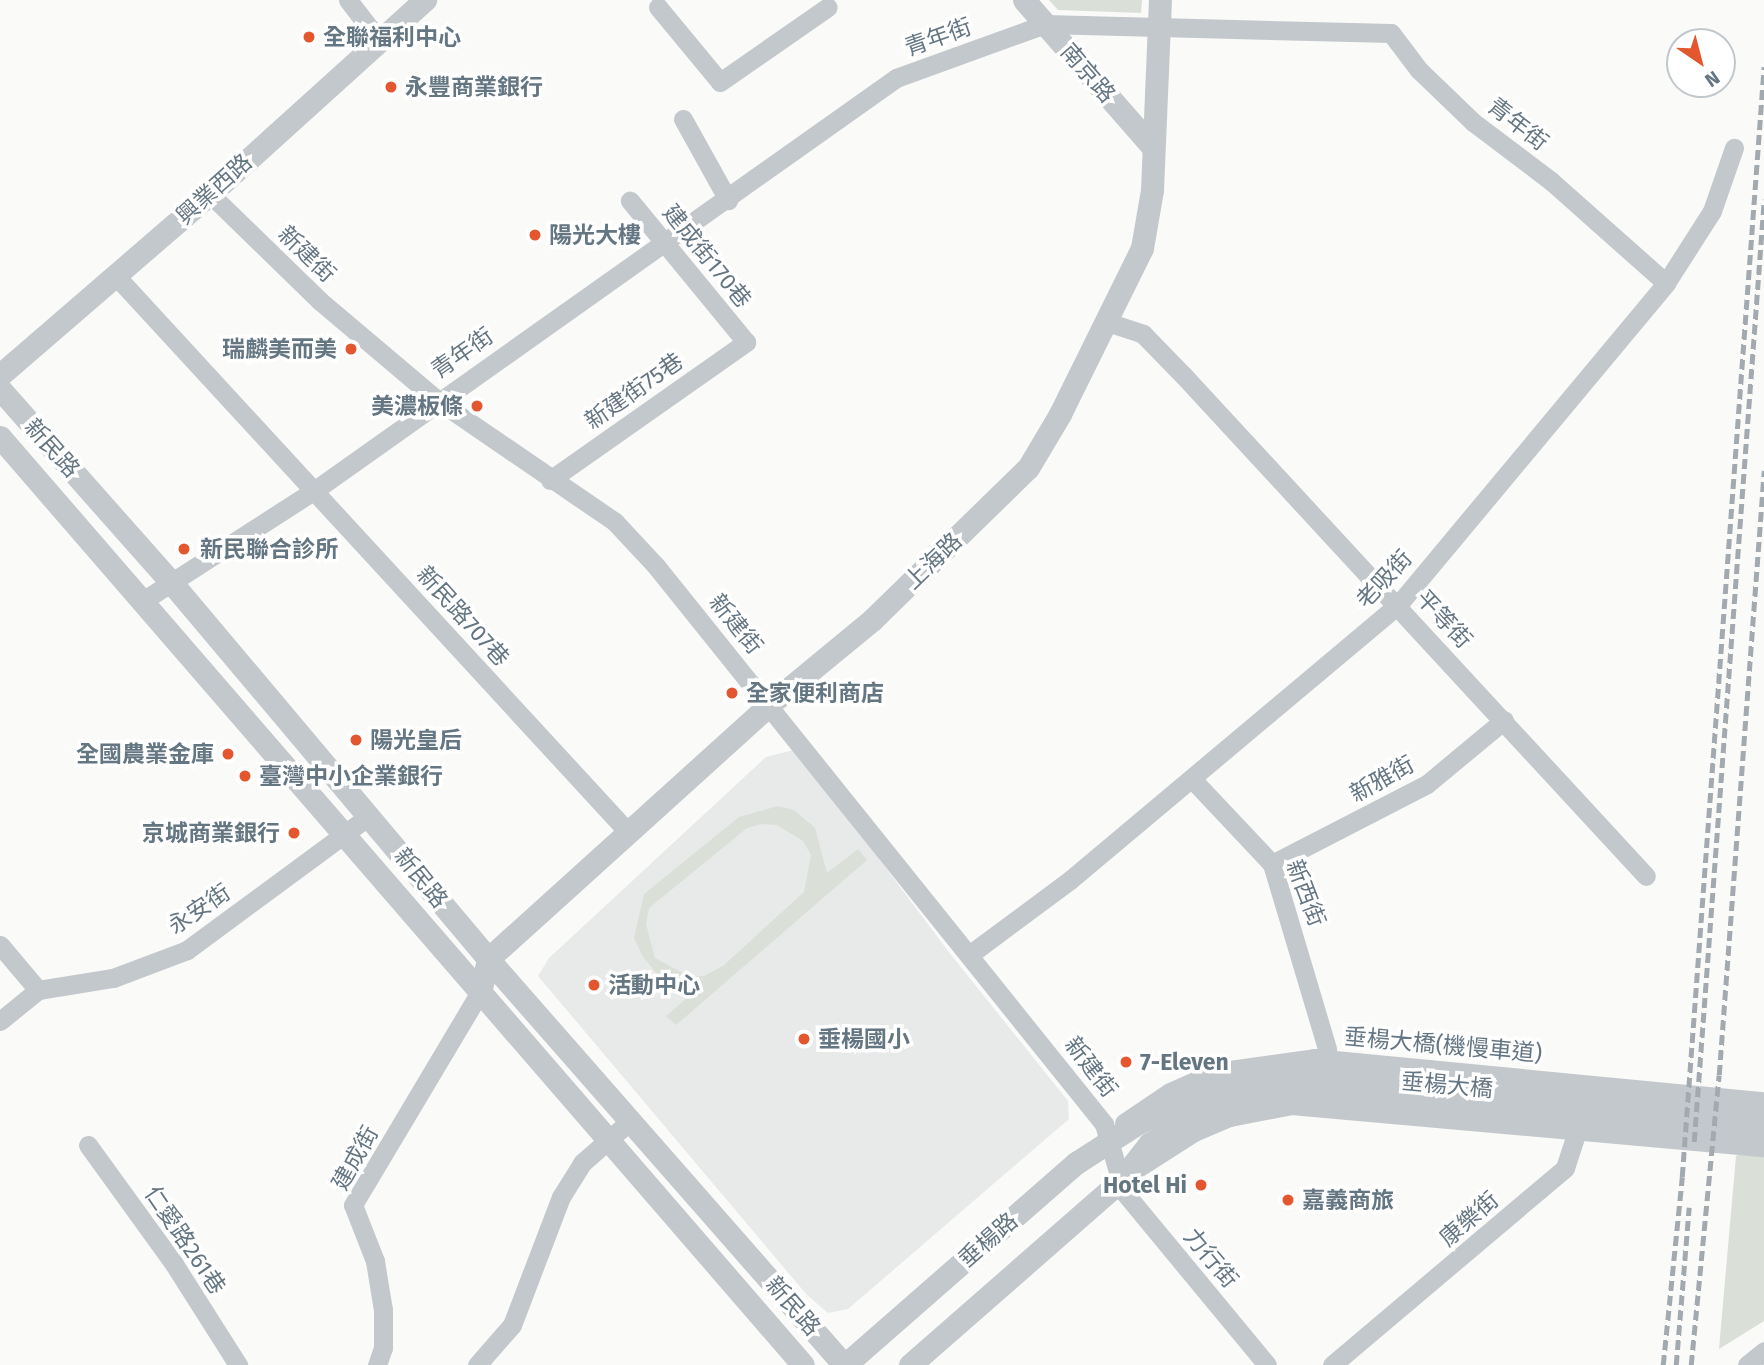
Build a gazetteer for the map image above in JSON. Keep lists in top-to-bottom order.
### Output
{
  "streets": {
    "street": [
      "青年街",
      "南京路",
      "興業西路",
      "新建街",
      "建成街170巷",
      "新建街75巷",
      "新民路",
      "上海路",
      "老吸街",
      "新民路707巷",
      "平等街",
      "新雅街",
      "新西街",
      "永安街",
      "垂楊大橋(機慢車道)",
      "垂楊大橋",
      "建成街",
      "康樂街",
      "仁愛路261巷",
      "垂楊路",
      "力行街"
    ]
  },
  "crossings": [
    ["青年街", "南京路"],
    ["青年街", "新建街"],
    ["青年街", "建成街170巷"],
    ["青年街", "上海路"],
    ["青年街", "老吸街"],
    ["南京路", "上海路"],
    ["興業西路", "新建街"],
    ["興業西路", "新民路707巷"],
    ["新建街", "新建街75巷"],
    ["新建街", "上海路"],
    ["新建街", "老吸街"],
    ["新建街", "垂楊路"],
    ["新建街", "力行街"],
    ["建成街170巷", "新建街75巷"],
    ["新民路", "上海路"],
    ["新民路", "永安街"],
    ["新民路", "建成街"],
    ["新民路", "垂楊路"],
    ["上海路", "新民路707巷"],
    ["上海路", "平等街"],
    ["老吸街", "平等街"],
    ["老吸街", "新西街"],
    ["平等街", "新雅街"],
    ["新雅街", "新西街"],
    ["垂楊大橋(機慢車道)", "垂楊大橋"],
    ["垂楊大橋(機慢車道)", "垂楊路"],
    ["垂楊大橋", "垂楊路"],
    ["垂楊路", "力行街"]
  ],
  "places": [
    "全聯福利中心",
    "永豐商業銀行",
    "陽光大樓",
    "瑞麟美而美",
    "美濃板條",
    "新民聯合診所",
    "全家便利商店",
    "陽光皇后",
    "全國農業金庫",
    "臺灣中小企業銀行",
    "京城商業銀行",
    "活動中心",
    "垂楊國小",
    "7-Eleven",
    "Hotel Hi",
    "嘉義商旅"
  ],
  "north": "bottom right"
}
